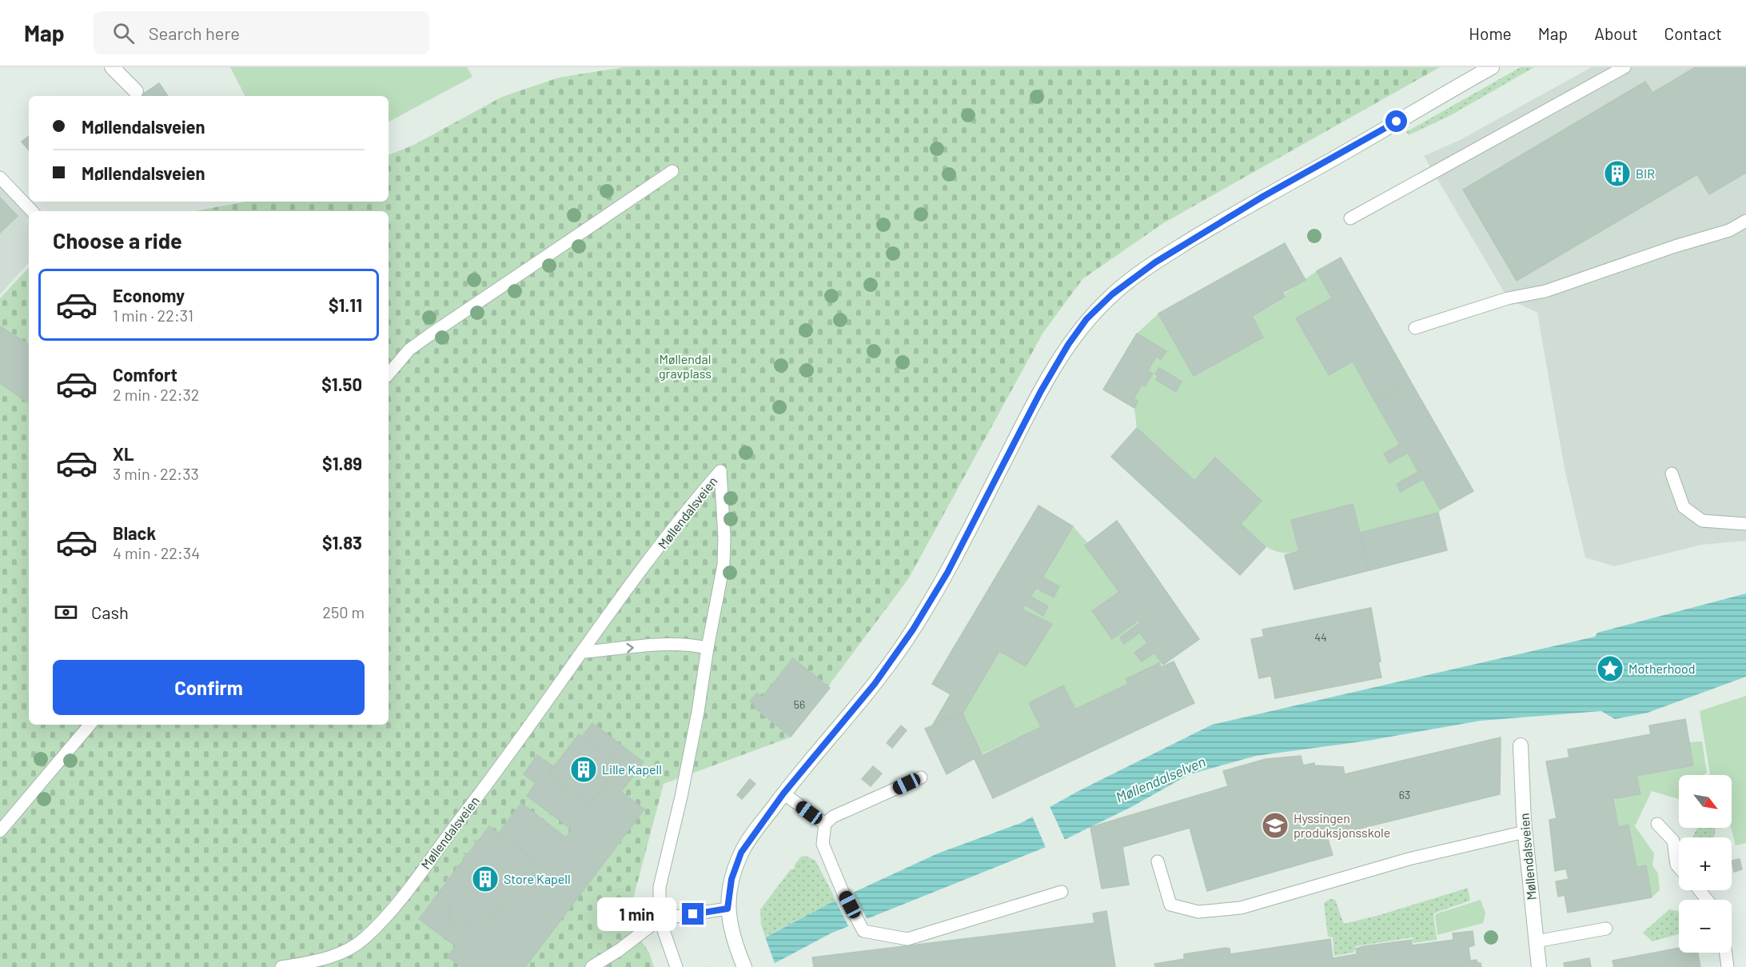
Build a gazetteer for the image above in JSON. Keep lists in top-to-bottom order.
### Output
{
  "streets": {
    "street": ["Møllendalsveien"]
  },
  "water": ["Møllendalselven"],
  "parks": ["Møllendal gravplass"],
  "places": {
    "building": ["BIR", "Lille Kapell", "Store Kapell"],
    "place": ["Motherhood"],
    "school or university": ["Hyssingen produksjonsskole"]
  },
  "house_numbers": ["44", "56", "63"],
  "north": "bottom right",
  "page": {
    "header": "Map",
    "search": "Search here",
    "nav": [
      "Home",
      "Map",
      "About",
      "Contact"
    ],
    "banner": ["Møllendalsveien", "Møllendalsveien"],
    "heading": "Choose a ride",
    "list": [
      {
        "name": "Economy",
        "note": "1 min · 22:31",
        "value": "$1.11"
      },
      {
        "name": "Comfort",
        "note": "2 min · 22:32",
        "value": "$1.50"
      },
      {
        "name": "XL",
        "note": "3 min · 22:33",
        "value": "$1.89"
      },
      {
        "name": "Black",
        "note": "4 min · 22:34",
        "value": "$1.83"
      }
    ],
    "pay": ["Cash", "250 m"],
    "buttons": "Confirm",
    "map_buttons": ["+", "−"],
    "bubble": "1 min"
  }
}
